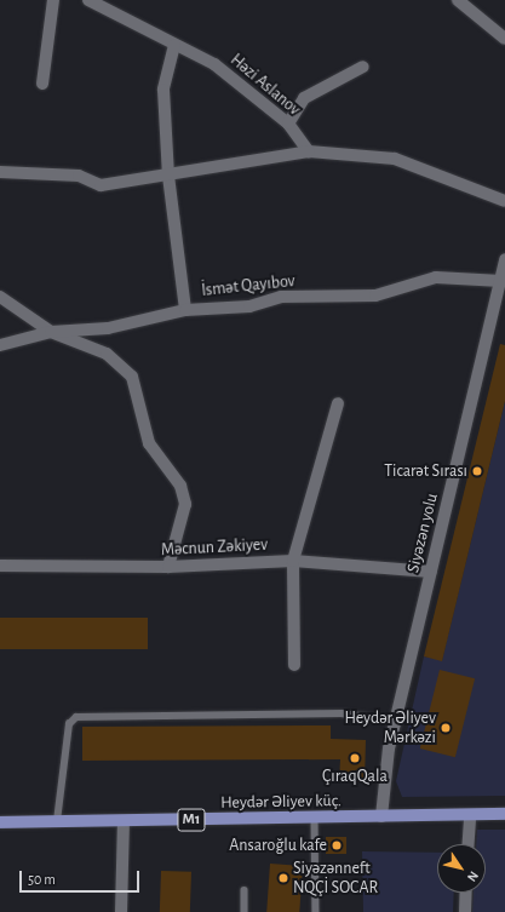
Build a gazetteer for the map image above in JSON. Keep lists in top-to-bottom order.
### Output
{
  "streets": {
    "main road": ["Heydər Əliyev küç.", "M1"],
    "street": [
      "Həzi Aslanov",
      "İsmət Qayıbov",
      "Siyəzən yolu",
      "Məcnun Zəkiyev"
    ]
  },
  "crossings": [
    ["İsmət Qayıbov", "Siyəzən yolu"],
    ["Siyəzən yolu", "Məcnun Zəkiyev"],
    ["Siyəzən yolu", "Heydər Əliyev küç."]
  ],
  "places": [
    "Ticarət Sırası",
    "Heydər Əliyev Mərkəzi",
    "ÇıraqQala",
    "Ansaroğlu kafe",
    "Siyəzənneft NQÇİ SOCAR"
  ],
  "scale_bar": "50 m",
  "north": "bottom right"
}
